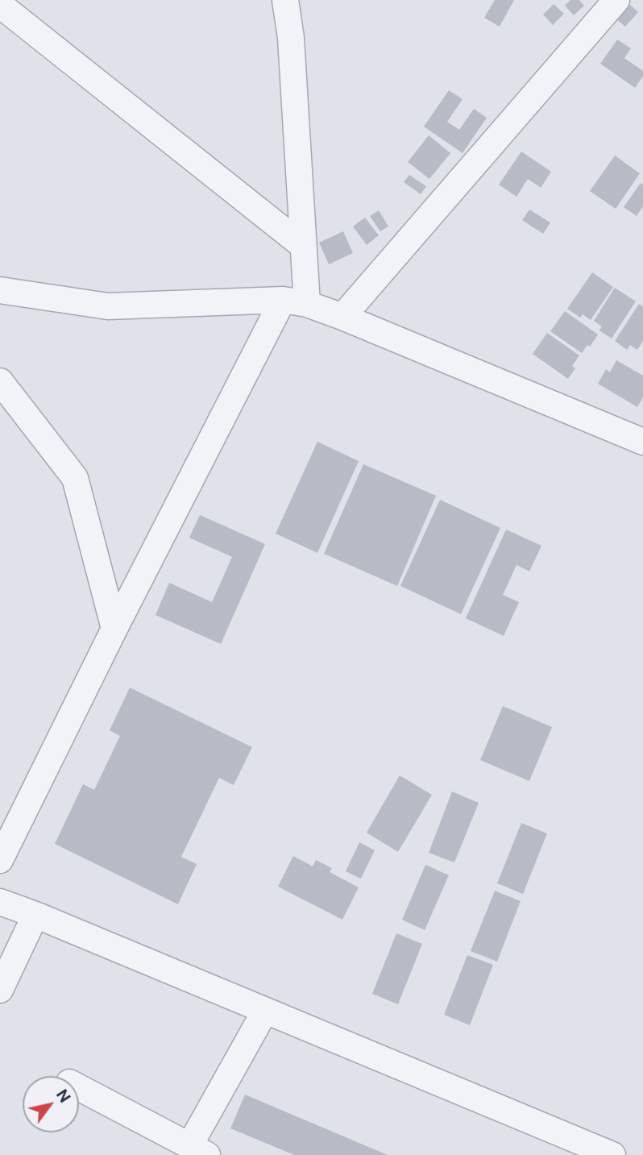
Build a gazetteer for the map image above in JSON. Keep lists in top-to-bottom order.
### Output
{
  "north": "top right"
}
